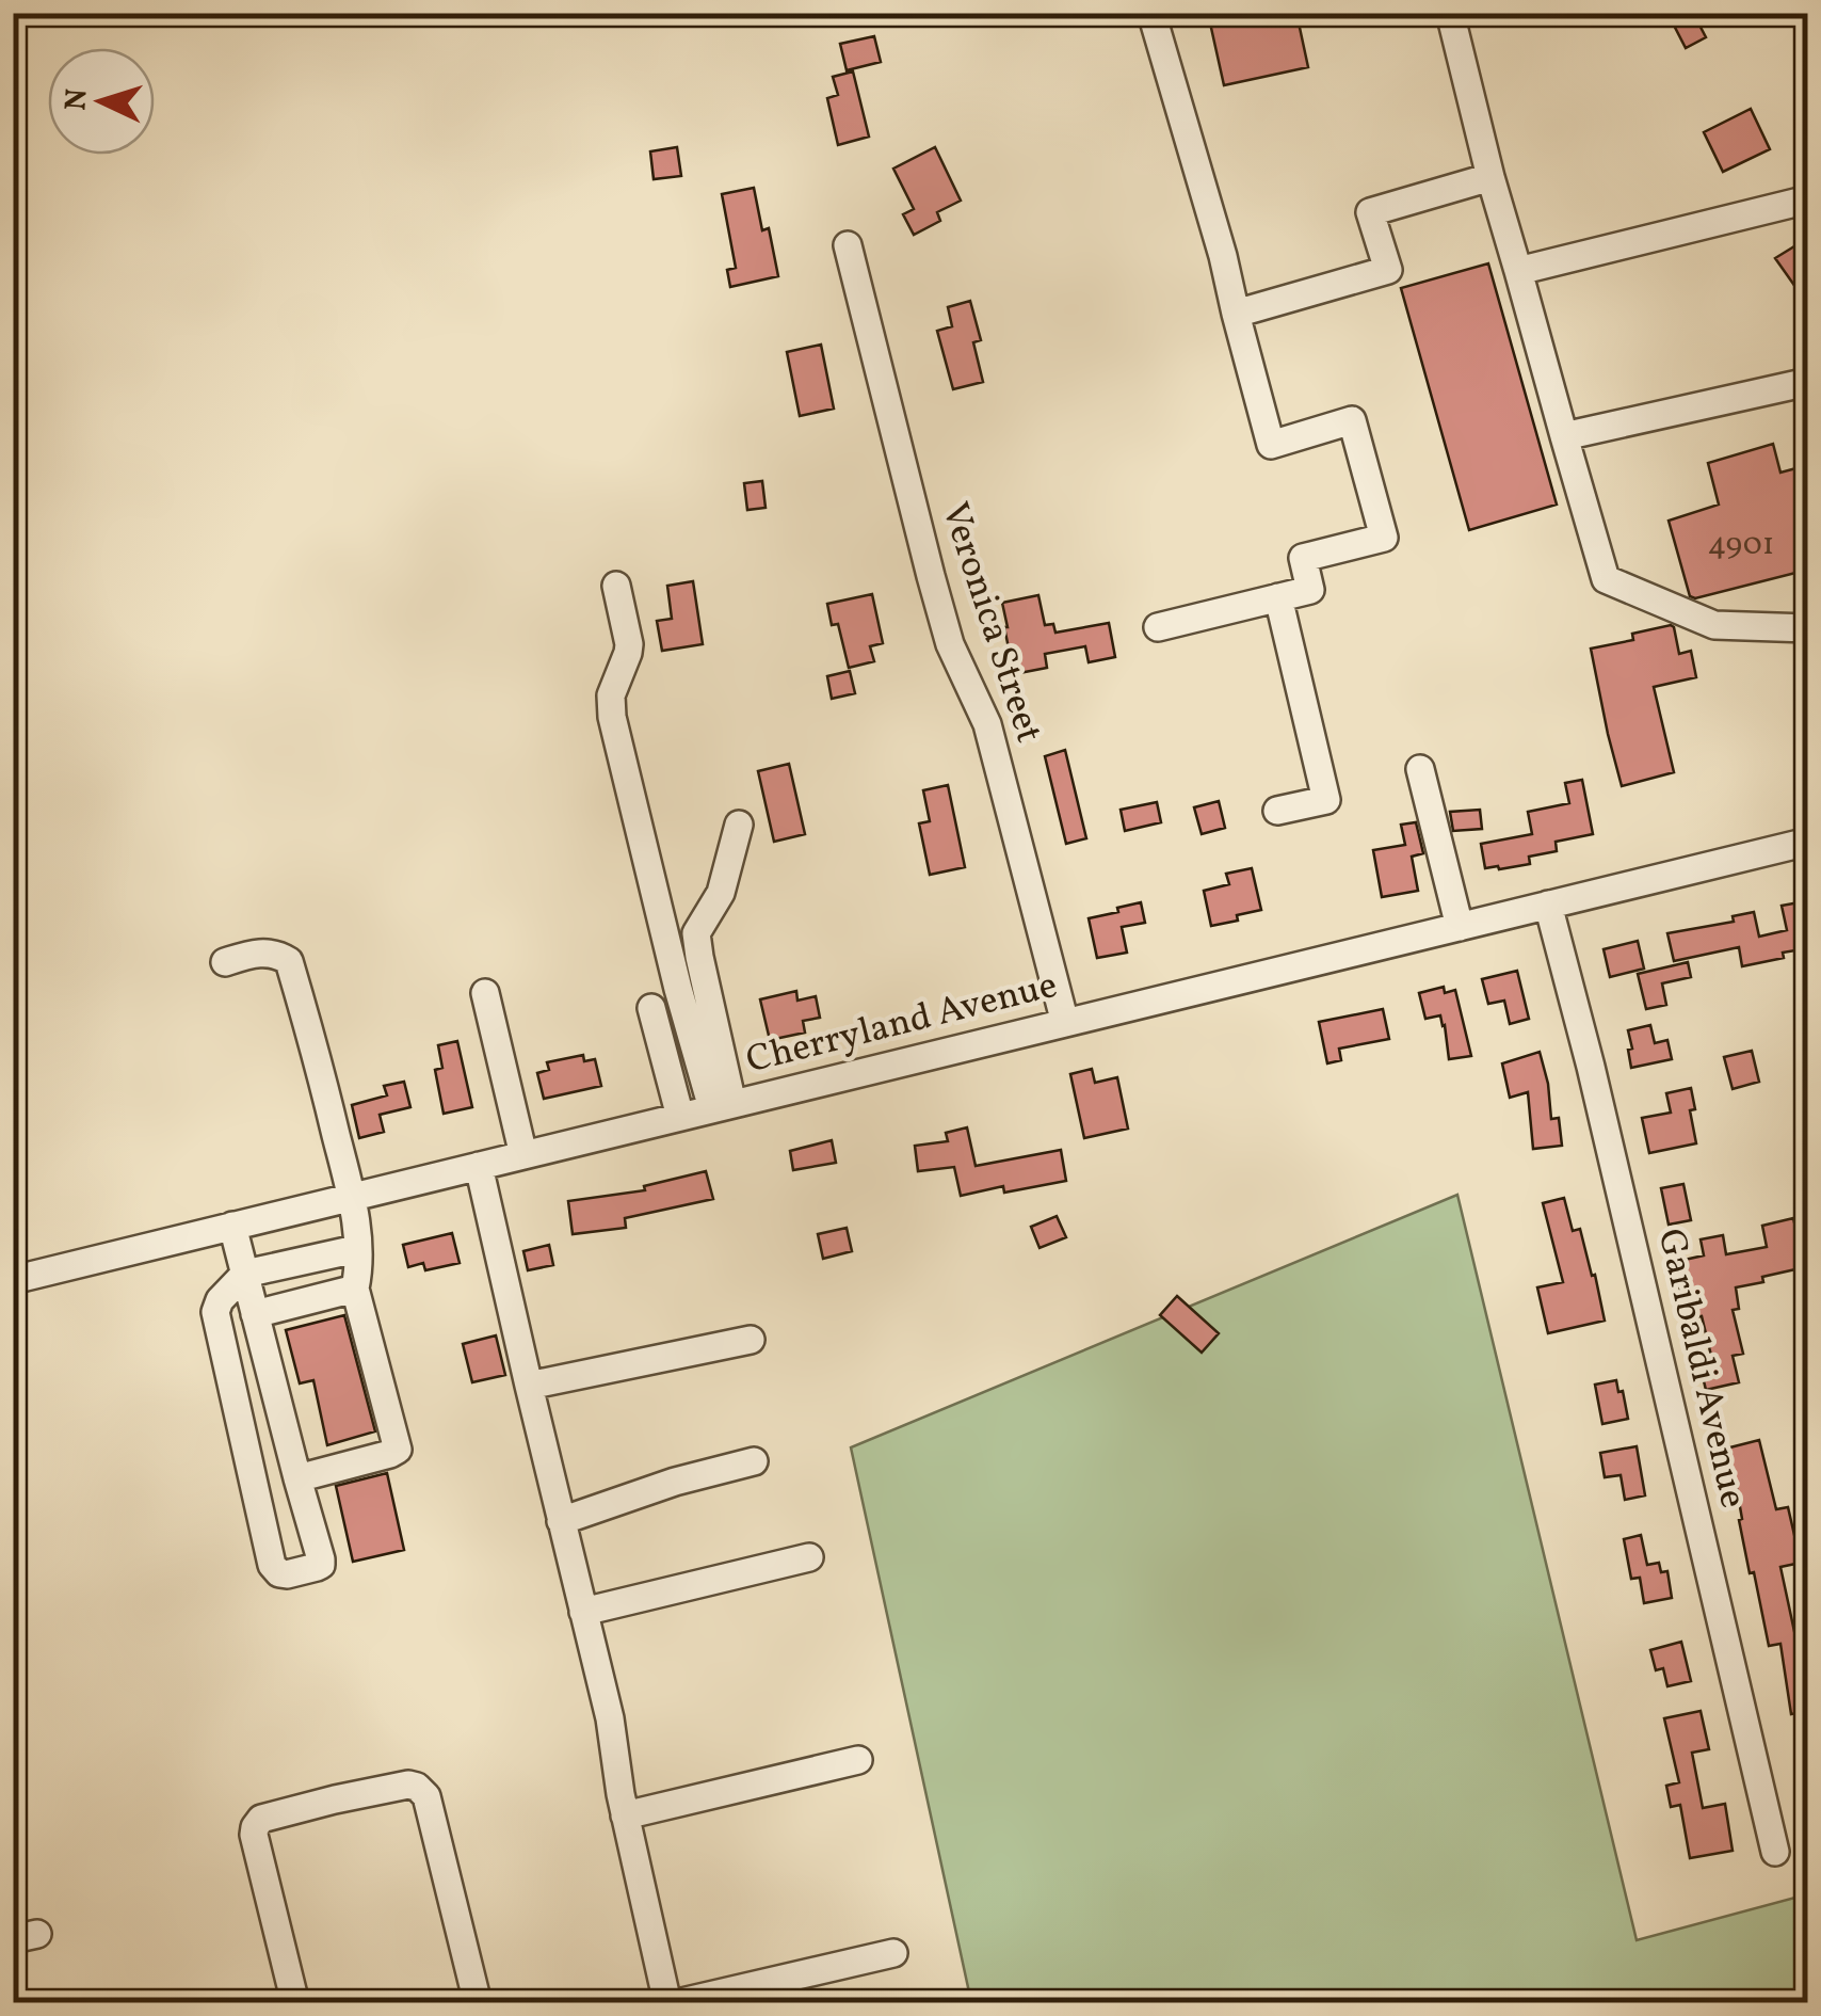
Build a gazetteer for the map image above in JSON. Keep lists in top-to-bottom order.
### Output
{
  "streets": {
    "street": ["Veronica Street", "Cherryland Avenue", "Garibaldi Avenue"]
  },
  "crossings": [
    ["Veronica Street", "Cherryland Avenue"],
    ["Cherryland Avenue", "Garibaldi Avenue"]
  ],
  "house_numbers": ["4901"],
  "north": "left"
}
